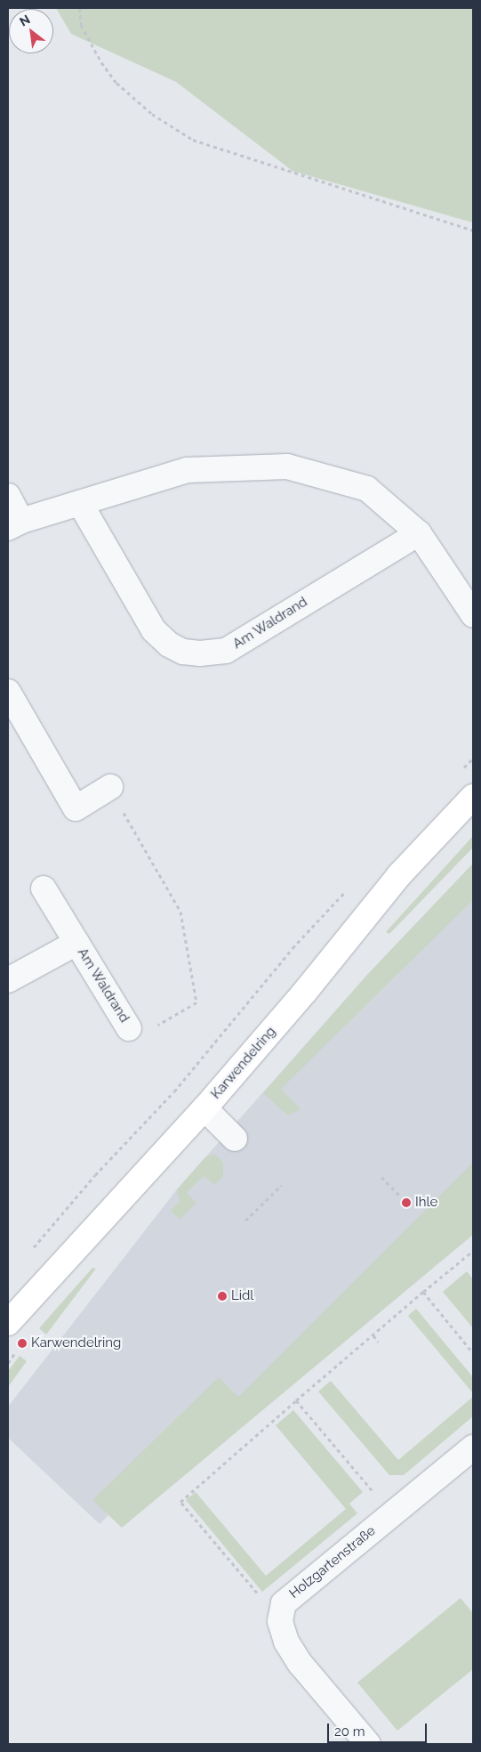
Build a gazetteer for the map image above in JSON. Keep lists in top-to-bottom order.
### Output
{
  "streets": {
    "main road": ["Karwendelring"],
    "street": ["Am Waldrand", "Holzgartenstraße"]
  },
  "places": ["Ihle", "Lidl", "Karwendelring"],
  "scale_bar": "20 m",
  "north": "top left"
}
